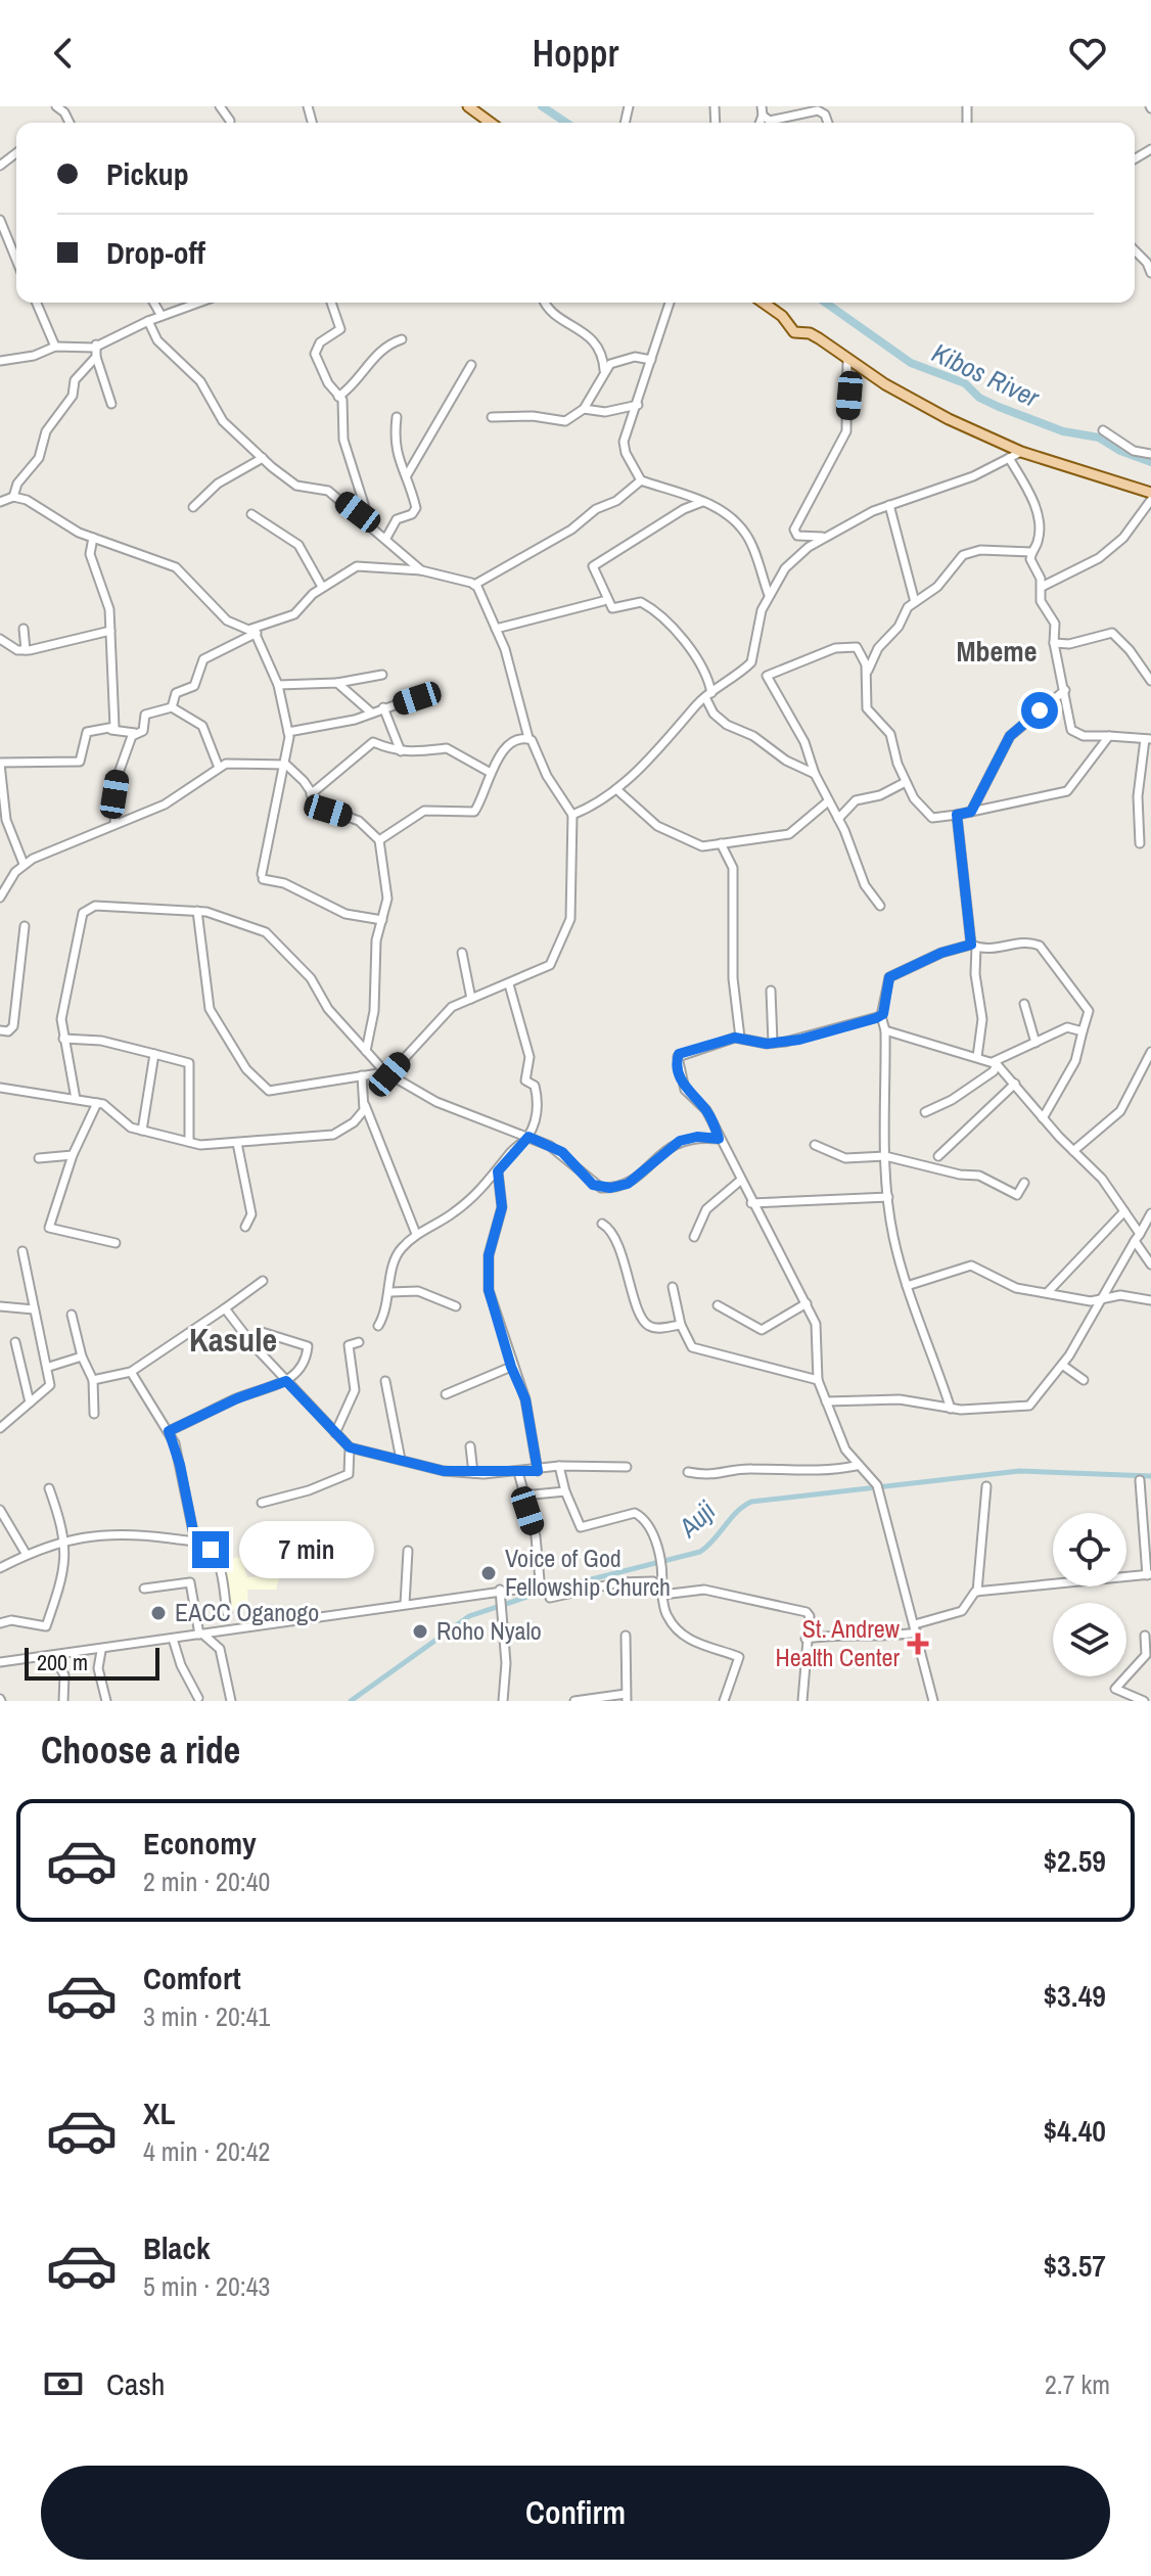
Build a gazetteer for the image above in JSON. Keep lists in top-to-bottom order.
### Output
{
  "districts": ["Mbeme", "Kasule"],
  "water": ["Kibos River", "Auji"],
  "places": {
    "other": ["Voice of God Fellowship Church", "EACC Oganogo", "Roho Nyalo"],
    "health": ["St. Andrew Health Center"]
  },
  "scale_bar": "200 m",
  "page": {
    "header": "Hoppr",
    "banner": ["Pickup", "Drop-off"],
    "bubble": "7 min",
    "scale": "200 m",
    "heading": "Choose a ride",
    "list": [
      {
        "name": "Economy",
        "note": "2 min · 20:40",
        "value": "$2.59"
      },
      {
        "name": "Comfort",
        "note": "3 min · 20:41",
        "value": "$3.49"
      },
      {
        "name": "XL",
        "note": "4 min · 20:42",
        "value": "$4.40"
      },
      {
        "name": "Black",
        "note": "5 min · 20:43",
        "value": "$3.57"
      }
    ],
    "pay": ["Cash", "2.7 km"],
    "buttons": "Confirm"
  }
}
